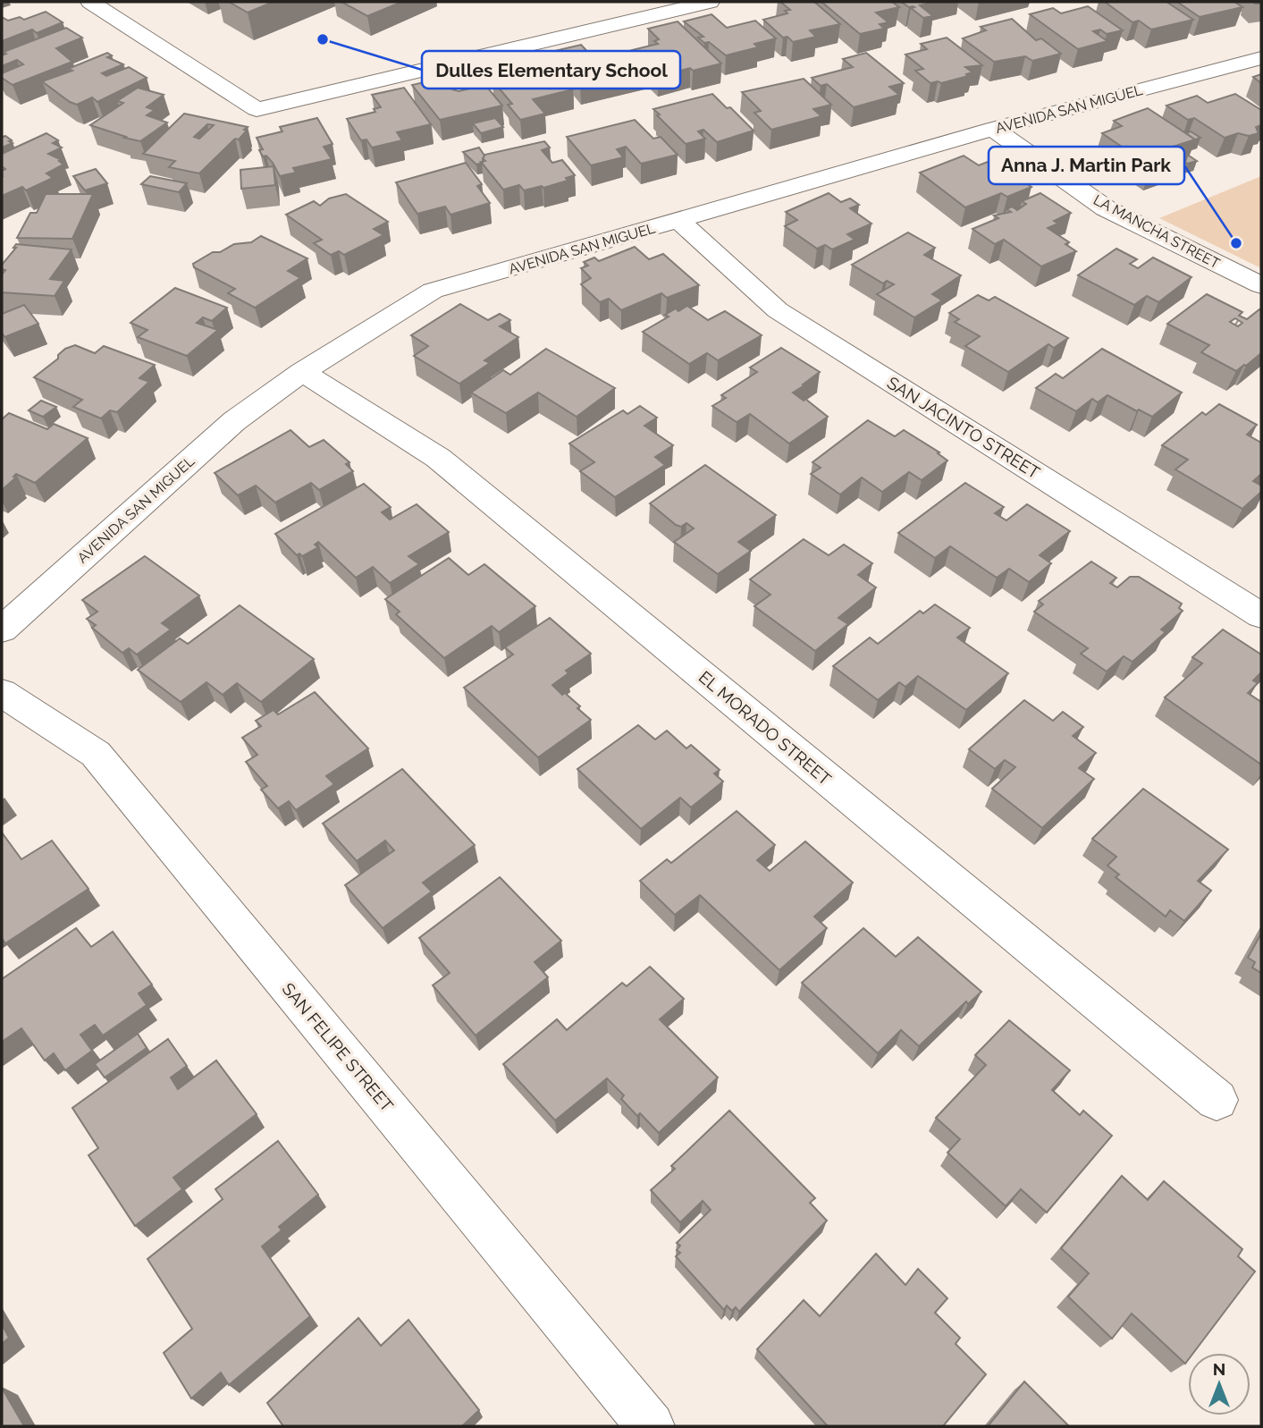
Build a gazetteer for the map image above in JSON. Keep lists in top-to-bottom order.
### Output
{
  "streets": {
    "street": [
      "AVENIDA SAN MIGUEL",
      "LA MANCHA STREET",
      "SAN JACINTO STREET",
      "EL MORADO STREET",
      "SAN FELIPE STREET"
    ]
  },
  "crossings": [
    ["AVENIDA SAN MIGUEL", "LA MANCHA STREET"],
    ["AVENIDA SAN MIGUEL", "SAN JACINTO STREET"],
    ["AVENIDA SAN MIGUEL", "EL MORADO STREET"]
  ],
  "places": ["Dulles Elementary School", "Anna J. Martin Park"],
  "north": "top"
}
